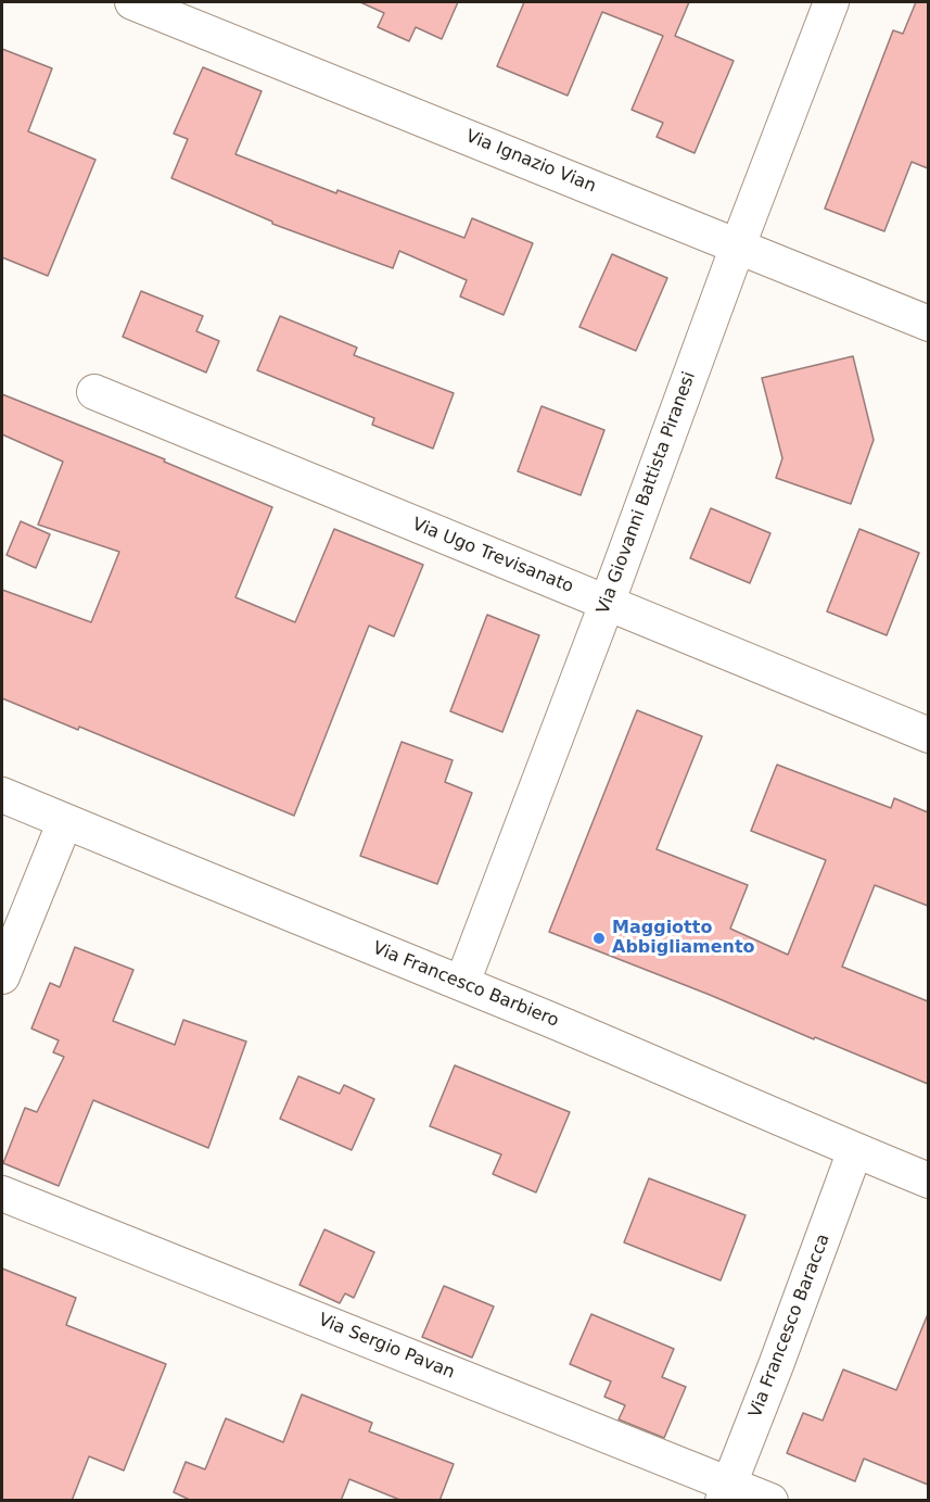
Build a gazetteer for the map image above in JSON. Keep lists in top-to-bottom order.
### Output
{
  "streets": {
    "street": [
      "Via Ignazio Vian",
      "Via Giovanni Battista Piranesi",
      "Via Ugo Trevisanato",
      "Via Francesco Barbiero",
      "Via Francesco Baracca",
      "Via Sergio Pavan"
    ]
  },
  "crossings": [
    ["Via Ignazio Vian", "Via Giovanni Battista Piranesi"],
    ["Via Giovanni Battista Piranesi", "Via Ugo Trevisanato"],
    ["Via Giovanni Battista Piranesi", "Via Francesco Barbiero"],
    ["Via Francesco Barbiero", "Via Francesco Baracca"],
    ["Via Francesco Baracca", "Via Sergio Pavan"]
  ],
  "places": ["Maggiotto Abbigliamento"]
}
